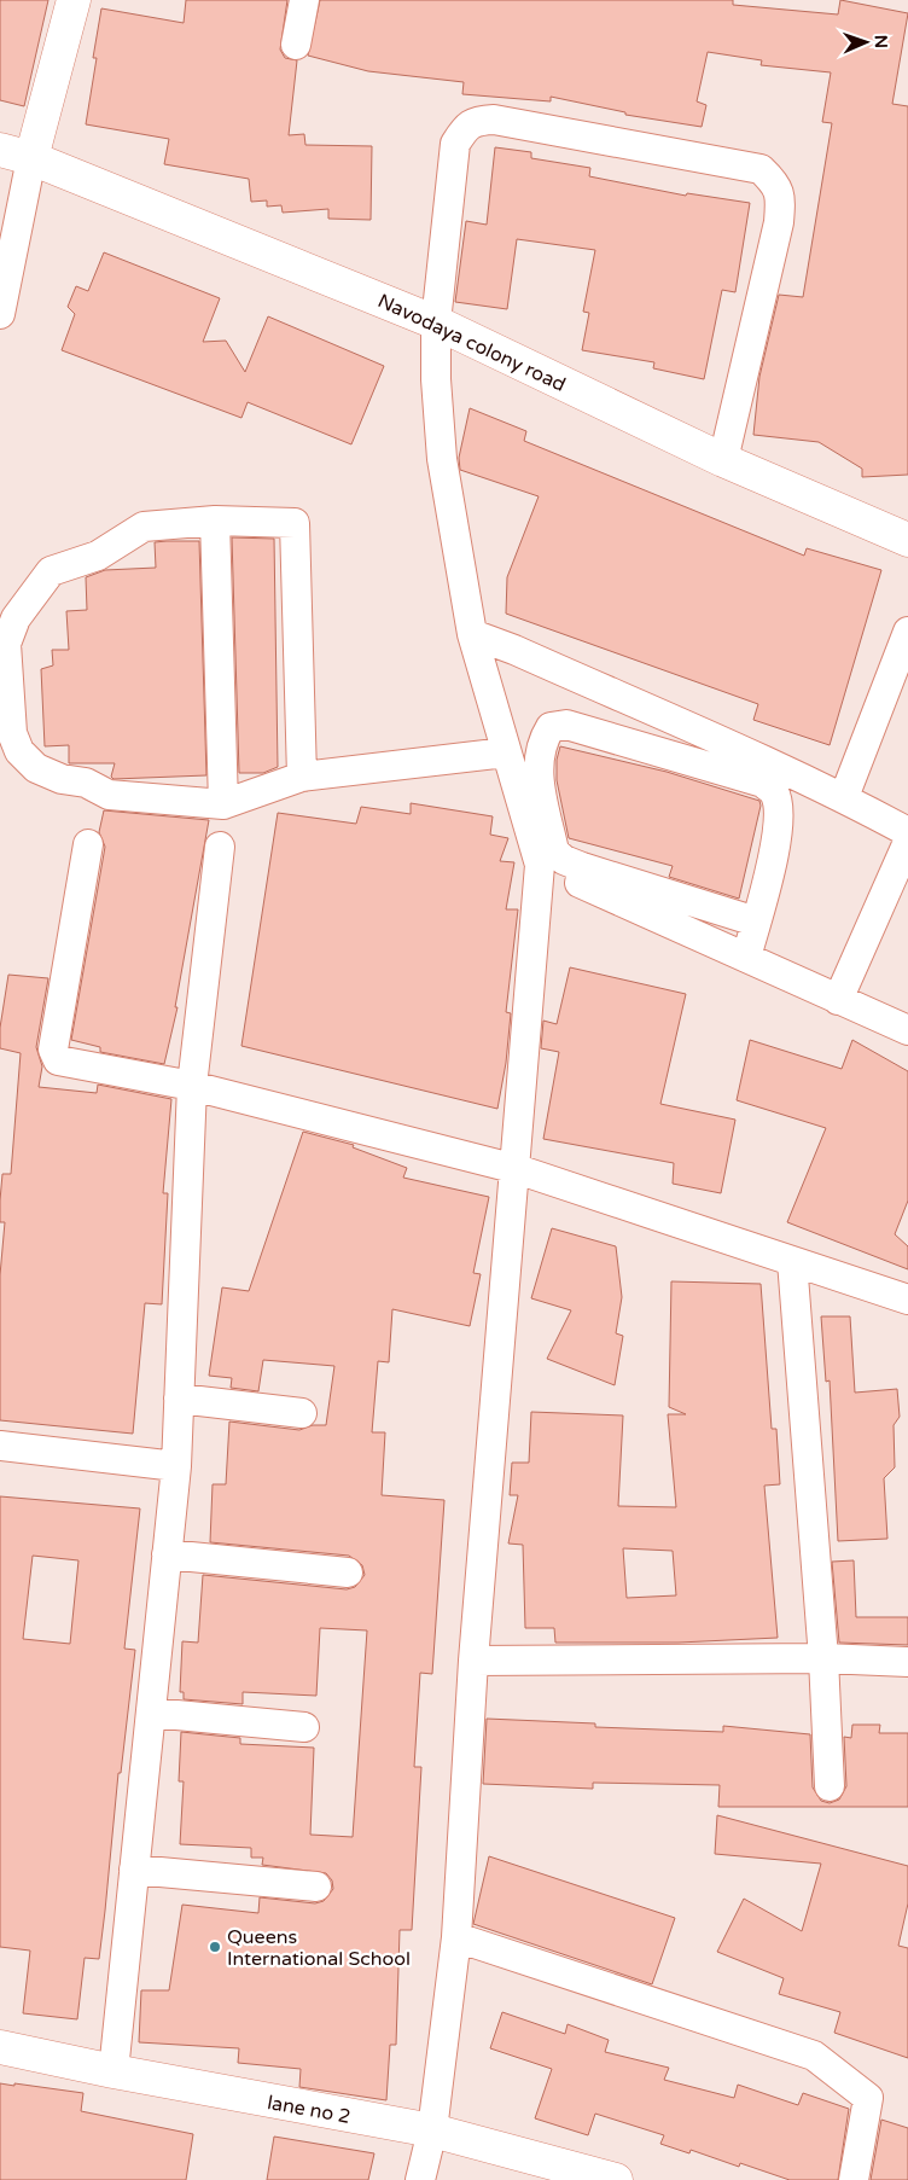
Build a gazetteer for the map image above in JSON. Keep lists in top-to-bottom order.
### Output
{
  "streets": {
    "street": ["Navodaya colony road", "lane no 2"]
  },
  "places": ["Queens International School"],
  "north": "right"
}
